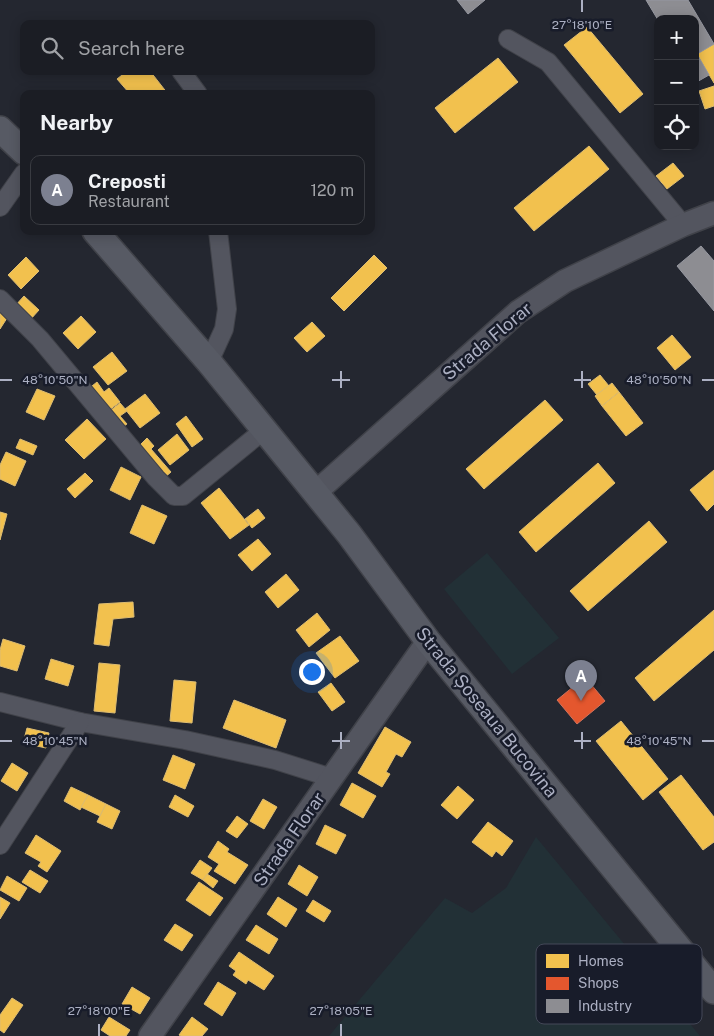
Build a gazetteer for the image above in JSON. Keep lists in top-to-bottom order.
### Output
{
  "streets": {
    "main road": ["Strada Șoseaua Bucovina"],
    "street": ["Strada Florar"]
  },
  "crossings": [
    ["Strada Florar", "Strada Șoseaua Bucovina"]
  ],
  "legend": ["Homes", "Shops", "Industry"],
  "page": {
    "map_buttons": ["+", "−"],
    "search": "Search here",
    "heading": "Nearby",
    "list": [
      {
        "mark": "A",
        "name": "Creposti",
        "note": "Restaurant",
        "value": "120 m"
      }
    ],
    "pins": "A"
  },
  "coordinates": [
    "27°18'10\"E",
    "48°10'50\"N",
    "48°10'45\"N",
    "27°18'00\"E",
    "27°18'05\"E"
  ]
}
